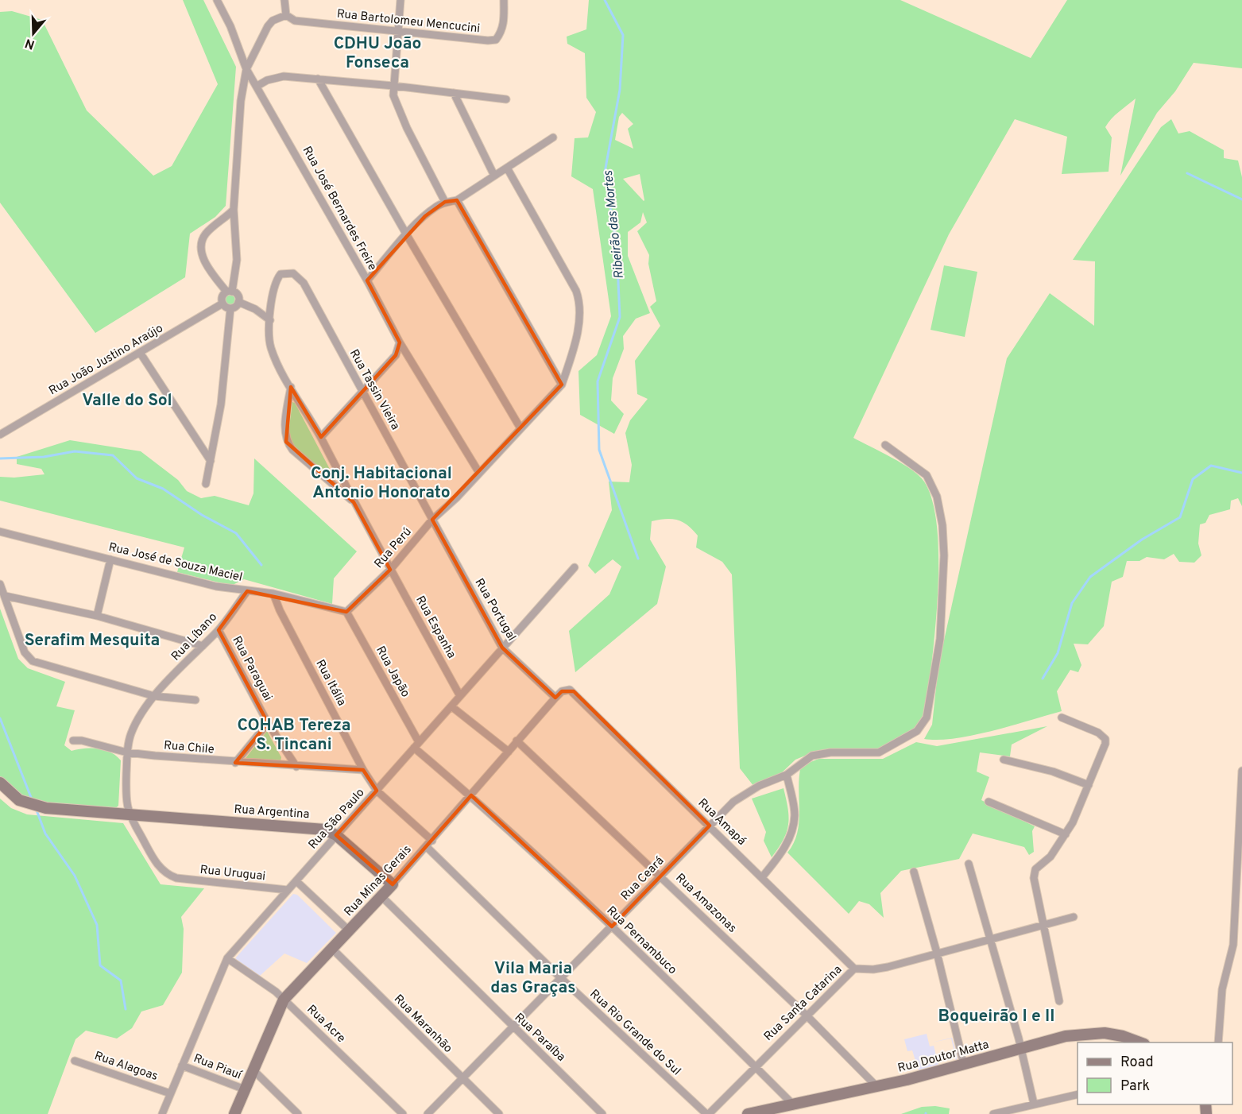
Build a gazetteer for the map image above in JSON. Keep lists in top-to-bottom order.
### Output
{
  "streets": {
    "street": [
      "Rua Bartolomeu Mencucini",
      "Rua José Bernardes Freire",
      "Rua João Justino Araújo",
      "Rua Tassin Vieira",
      "Rua Perú",
      "Rua José de Souza Maciel",
      "Rua Portugal",
      "Rua Espanha",
      "Rua Líbano",
      "Rua Paraguai",
      "Rua Japão",
      "Rua Itália",
      "Rua Chile",
      "Rua Argentina",
      "Rua São Paulo",
      "Rua Amapá",
      "Rua Uruguai",
      "Rua Ceará",
      "Rua Minas Gerais",
      "Rua Amazonas",
      "Rua Pernambuco",
      "Rua Santa Catarina",
      "Rua Acre",
      "Rua Maranhão",
      "Rua Rio Grande do Sul",
      "Rua Paraíba",
      "Rua Doutor Matta",
      "Rua Alagoas",
      "Rua Piauí"
    ]
  },
  "crossings": [
    ["Rua José Bernardes Freire", "Rua Perú"],
    ["Rua Tassin Vieira", "Rua Perú"],
    ["Rua Tassin Vieira", "Rua Portugal"],
    ["Rua Tassin Vieira", "Rua Espanha"],
    ["Rua Perú", "Rua José de Souza Maciel"],
    ["Rua Perú", "Rua Portugal"],
    ["Rua Perú", "Rua Espanha"],
    ["Rua Perú", "Rua Japão"],
    ["Rua José de Souza Maciel", "Rua Líbano"],
    ["Rua José de Souza Maciel", "Rua Japão"],
    ["Rua José de Souza Maciel", "Rua Itália"],
    ["Rua Portugal", "Rua São Paulo"],
    ["Rua Portugal", "Rua Minas Gerais"],
    ["Rua Espanha", "Rua São Paulo"],
    ["Rua Líbano", "Rua Paraguai"],
    ["Rua Líbano", "Rua Chile"],
    ["Rua Líbano", "Rua Argentina"],
    ["Rua Líbano", "Rua Uruguai"],
    ["Rua Paraguai", "Rua Chile"],
    ["Rua Japão", "Rua São Paulo"],
    ["Rua Japão", "Rua Minas Gerais"],
    ["Rua Japão", "Rua Pernambuco"],
    ["Rua Itália", "Rua Chile"],
    ["Rua Itália", "Rua São Paulo"],
    ["Rua Itália", "Rua Minas Gerais"],
    ["Rua Itália", "Rua Rio Grande do Sul"],
    ["Rua Argentina", "Rua São Paulo"],
    ["Rua Argentina", "Rua Uruguai"],
    ["Rua Argentina", "Rua Minas Gerais"],
    ["Rua São Paulo", "Rua Uruguai"],
    ["Rua São Paulo", "Rua Acre"],
    ["Rua São Paulo", "Rua Alagoas"],
    ["Rua São Paulo", "Rua Piauí"],
    ["Rua Amapá", "Rua Ceará"],
    ["Rua Amapá", "Rua Minas Gerais"],
    ["Rua Amapá", "Rua Santa Catarina"],
    ["Rua Ceará", "Rua Amazonas"],
    ["Rua Ceará", "Rua Pernambuco"],
    ["Rua Ceará", "Rua Maranhão"],
    ["Rua Ceará", "Rua Rio Grande do Sul"],
    ["Rua Ceará", "Rua Paraíba"],
    ["Rua Minas Gerais", "Rua Amazonas"],
    ["Rua Minas Gerais", "Rua Pernambuco"],
    ["Rua Minas Gerais", "Rua Acre"],
    ["Rua Minas Gerais", "Rua Maranhão"],
    ["Rua Minas Gerais", "Rua Rio Grande do Sul"],
    ["Rua Minas Gerais", "Rua Paraíba"],
    ["Rua Minas Gerais", "Rua Piauí"],
    ["Rua Amazonas", "Rua Santa Catarina"],
    ["Rua Amazonas", "Rua Doutor Matta"],
    ["Rua Pernambuco", "Rua Santa Catarina"],
    ["Rua Pernambuco", "Rua Doutor Matta"],
    ["Rua Santa Catarina", "Rua Rio Grande do Sul"]
  ],
  "districts": [
    "CDHU João Fonseca",
    "Valle do Sol",
    "Conj. Habitacional Antonio Honorato",
    "Serafim Mesquita",
    "COHAB Tereza S. Tincani",
    "Vila Maria das Graças",
    "Boqueirão I e II"
  ],
  "water": ["Ribeirão das Mortes"],
  "legend": ["Road", "Park"],
  "north": "bottom"
}
